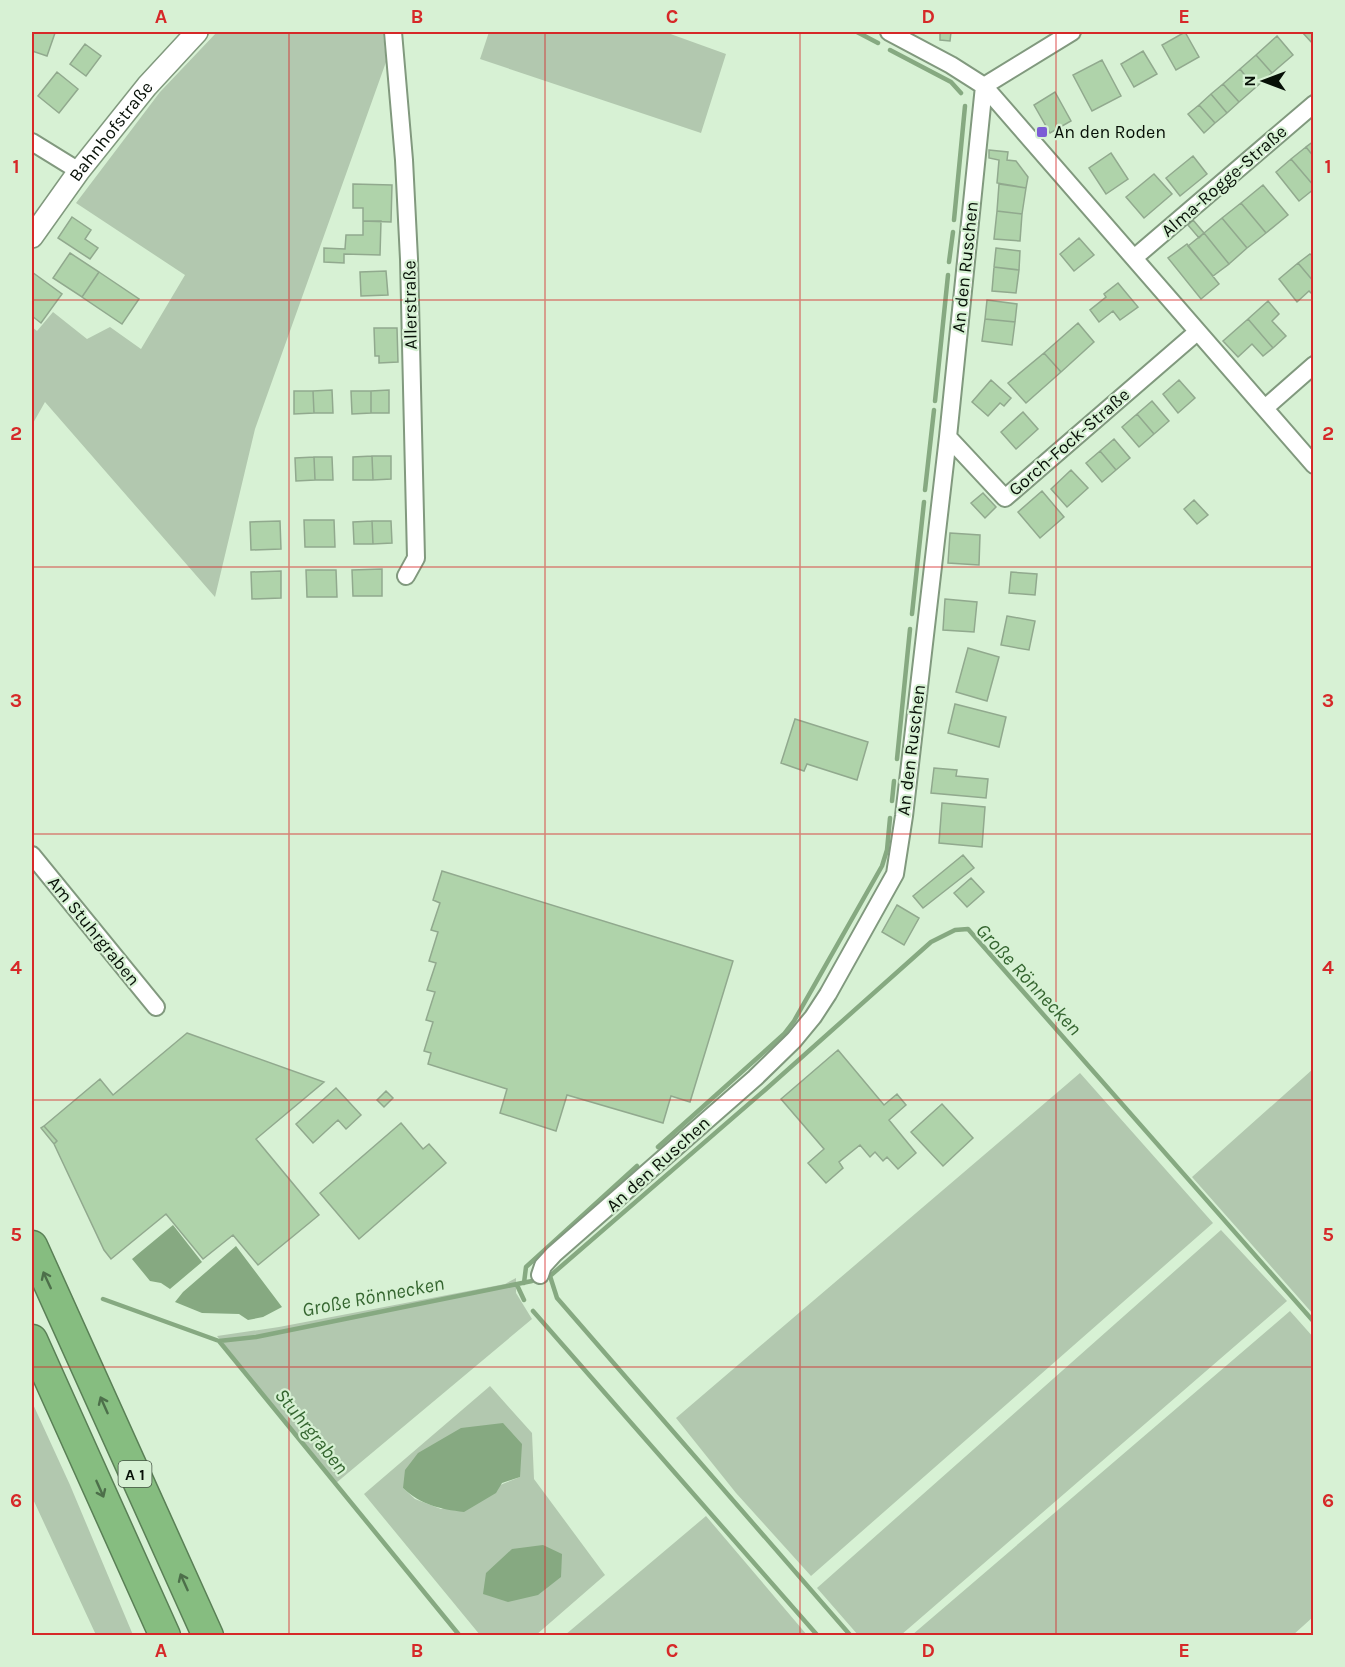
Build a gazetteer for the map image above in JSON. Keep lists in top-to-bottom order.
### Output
{
  "streets": {
    "highway": ["A 1"],
    "street": [
      "Bahnhofstraße",
      "Alma-Rogge-Straße",
      "An den Ruschen",
      "Allerstraße",
      "Gorch-Fock-Straße",
      "Am Stuhrgraben"
    ]
  },
  "crossings": [
    ["An den Ruschen", "Gorch-Fock-Straße"]
  ],
  "water": ["Große Rönnecken", "Stuhrgraben"],
  "places": {
    "transit": ["An den Roden"]
  },
  "north": "left",
  "grid": {
    "columns": [
      "A",
      "B",
      "C",
      "D",
      "E"
    ],
    "rows": [
      "1",
      "2",
      "3",
      "4",
      "5",
      "6"
    ]
  }
}
